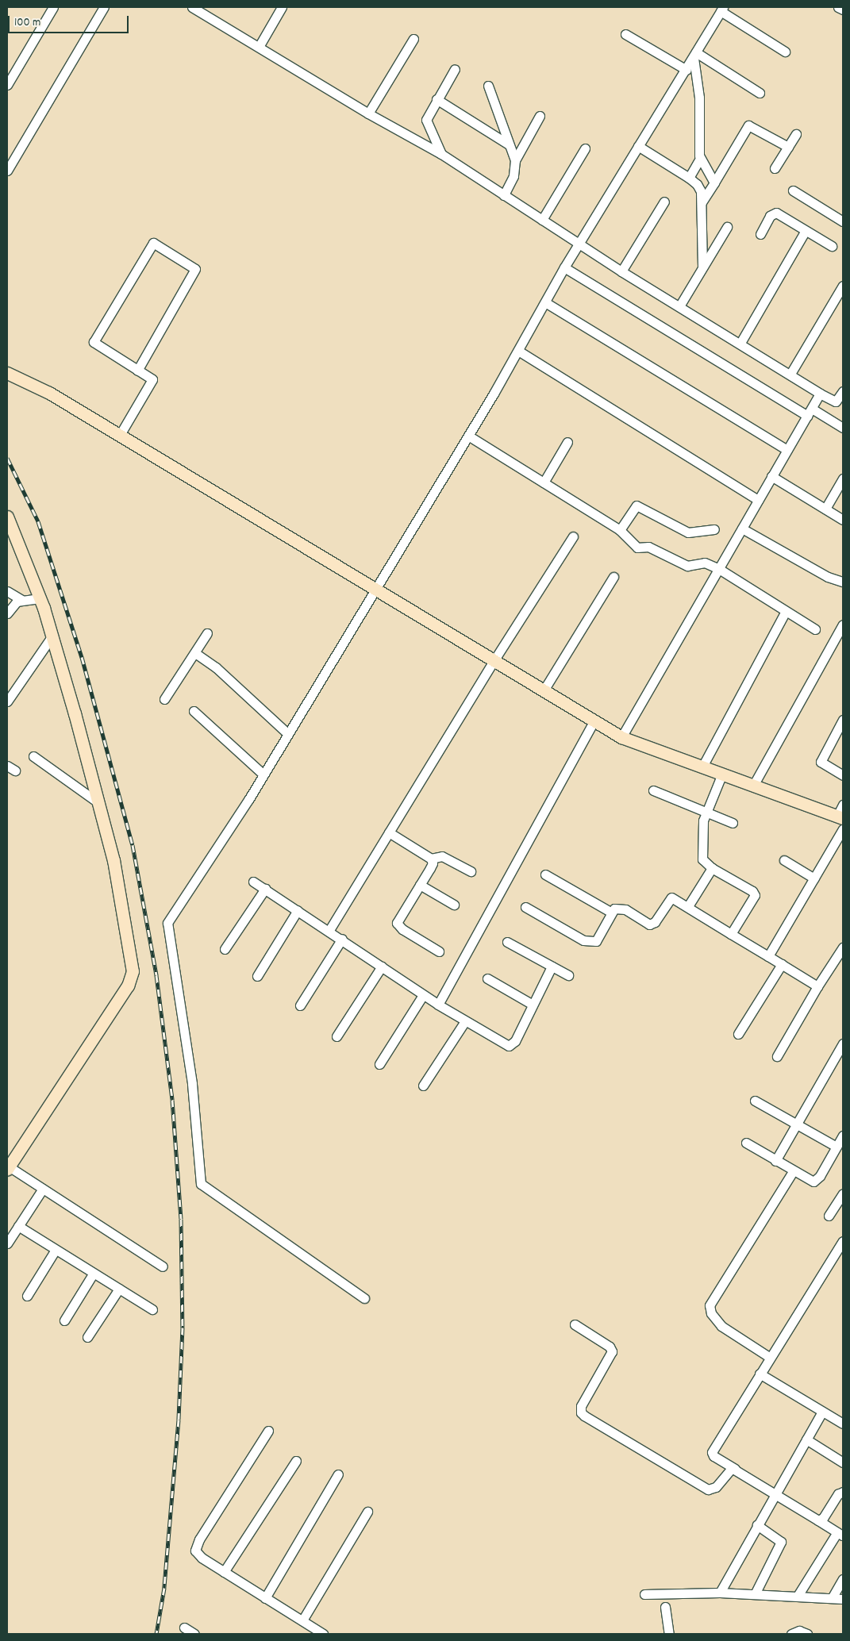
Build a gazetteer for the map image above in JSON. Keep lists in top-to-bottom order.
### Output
{
  "scale_bar": "100 m"
}
